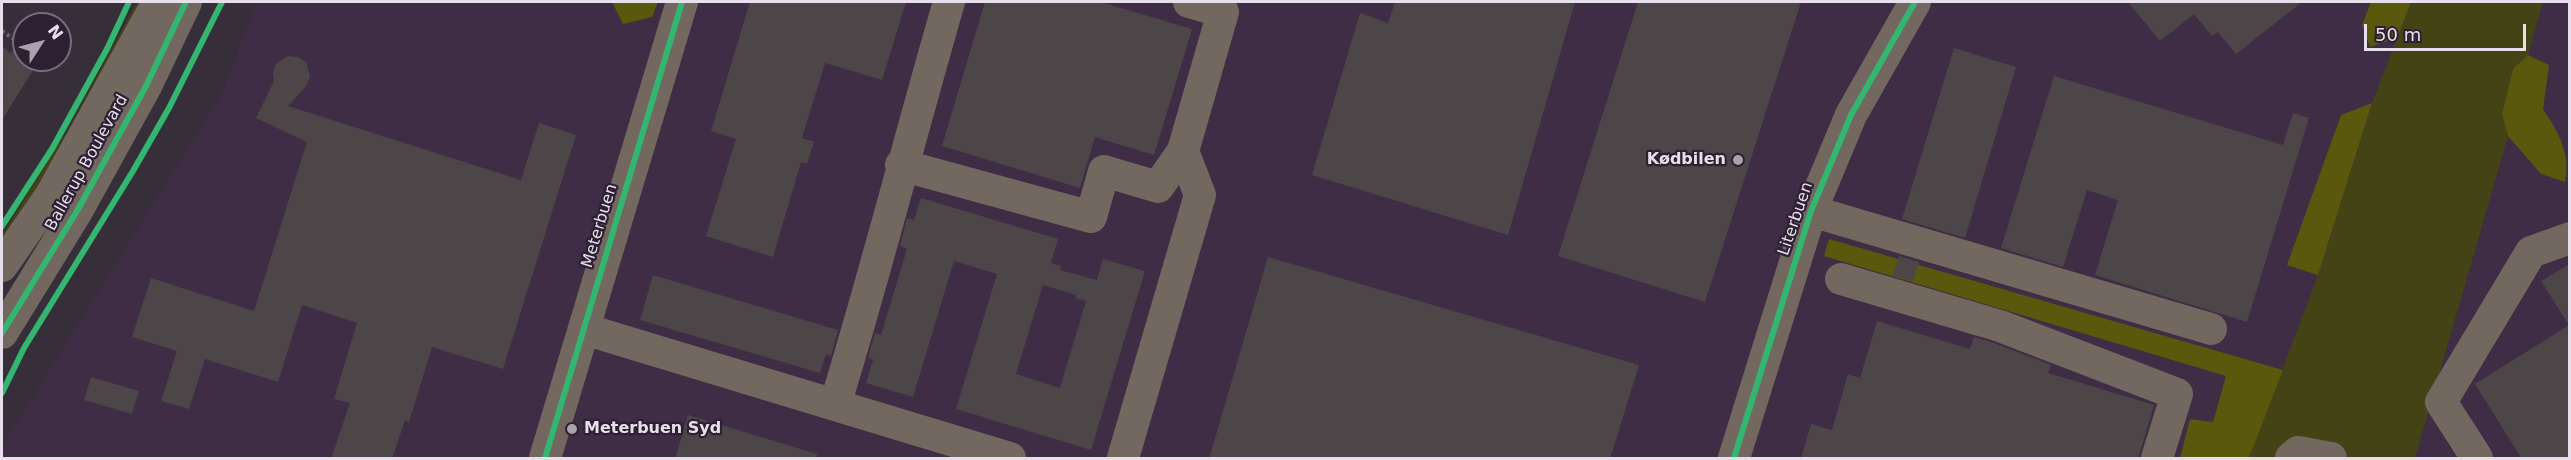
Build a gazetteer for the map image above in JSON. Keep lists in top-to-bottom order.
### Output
{
  "streets": {
    "street": ["Ballerup Boulevard", "Literbuen", "Meterbuen"]
  },
  "places": ["Kødbilen", "Meterbuen Syd"],
  "scale_bar": "50 m",
  "north": "top right"
}
